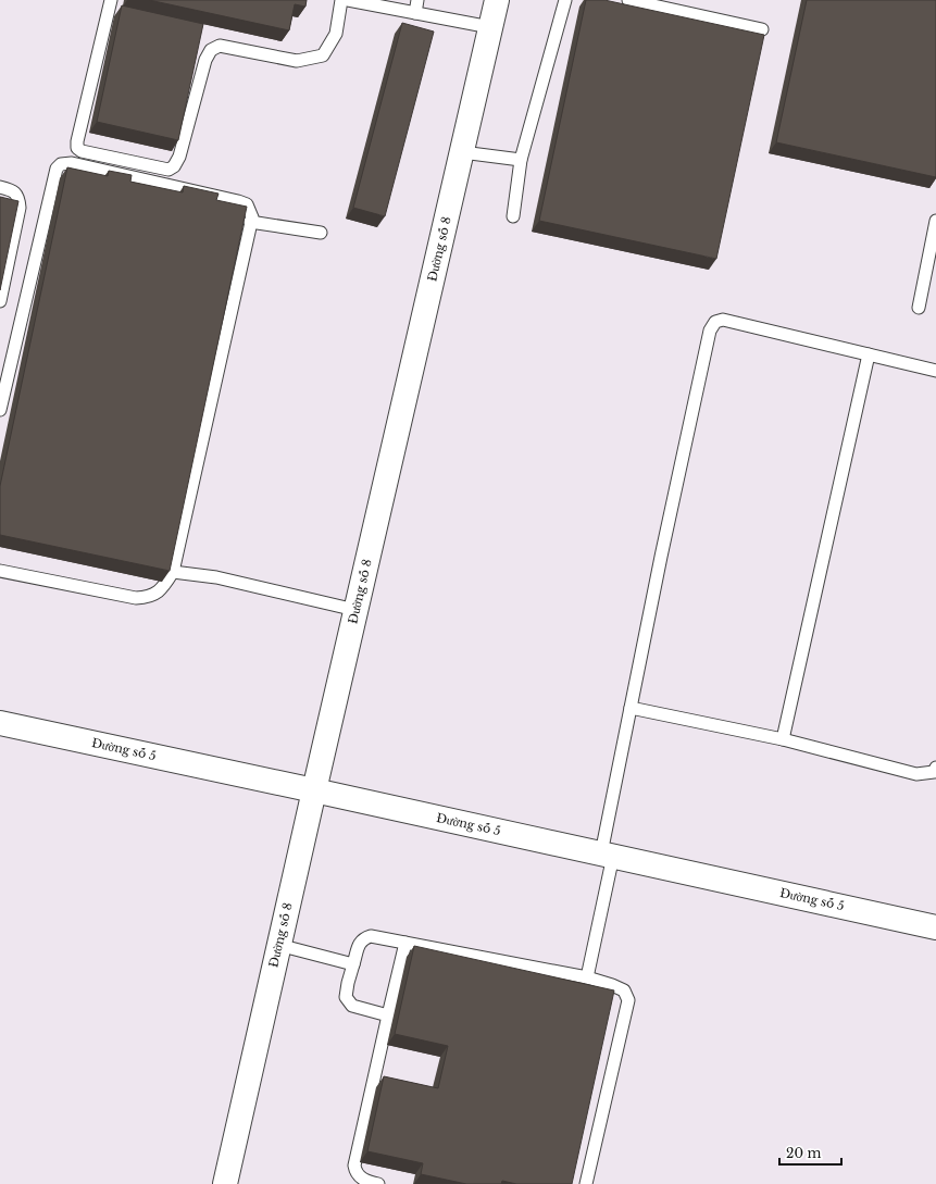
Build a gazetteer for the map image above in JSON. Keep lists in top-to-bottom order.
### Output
{
  "streets": {
    "street": ["Đường số 8", "Đường số 5"]
  },
  "crossings": [
    ["Đường số 8", "Đường số 5"]
  ],
  "scale_bar": "20 m"
}
